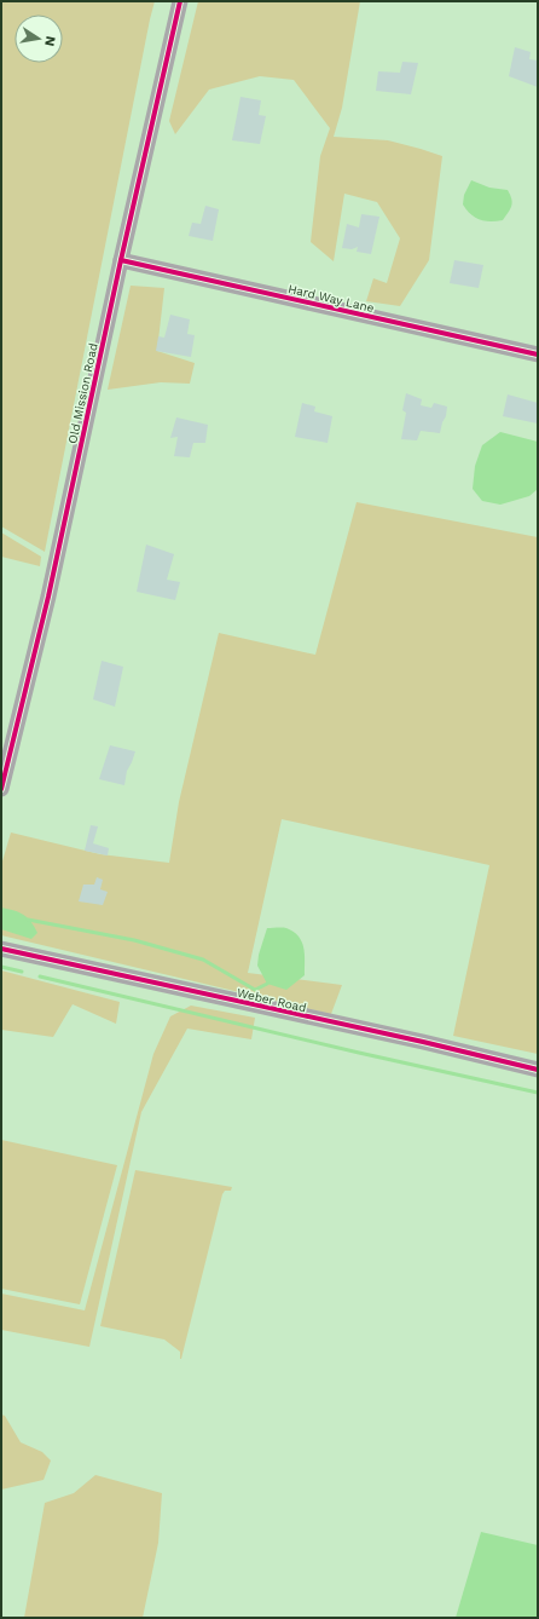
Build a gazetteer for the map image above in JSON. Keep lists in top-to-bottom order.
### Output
{
  "streets": {
    "street": ["Hard Way Lane", "Old Mission Road", "Weber Road"]
  },
  "crossings": [
    ["Hard Way Lane", "Old Mission Road"]
  ],
  "north": "right"
}
